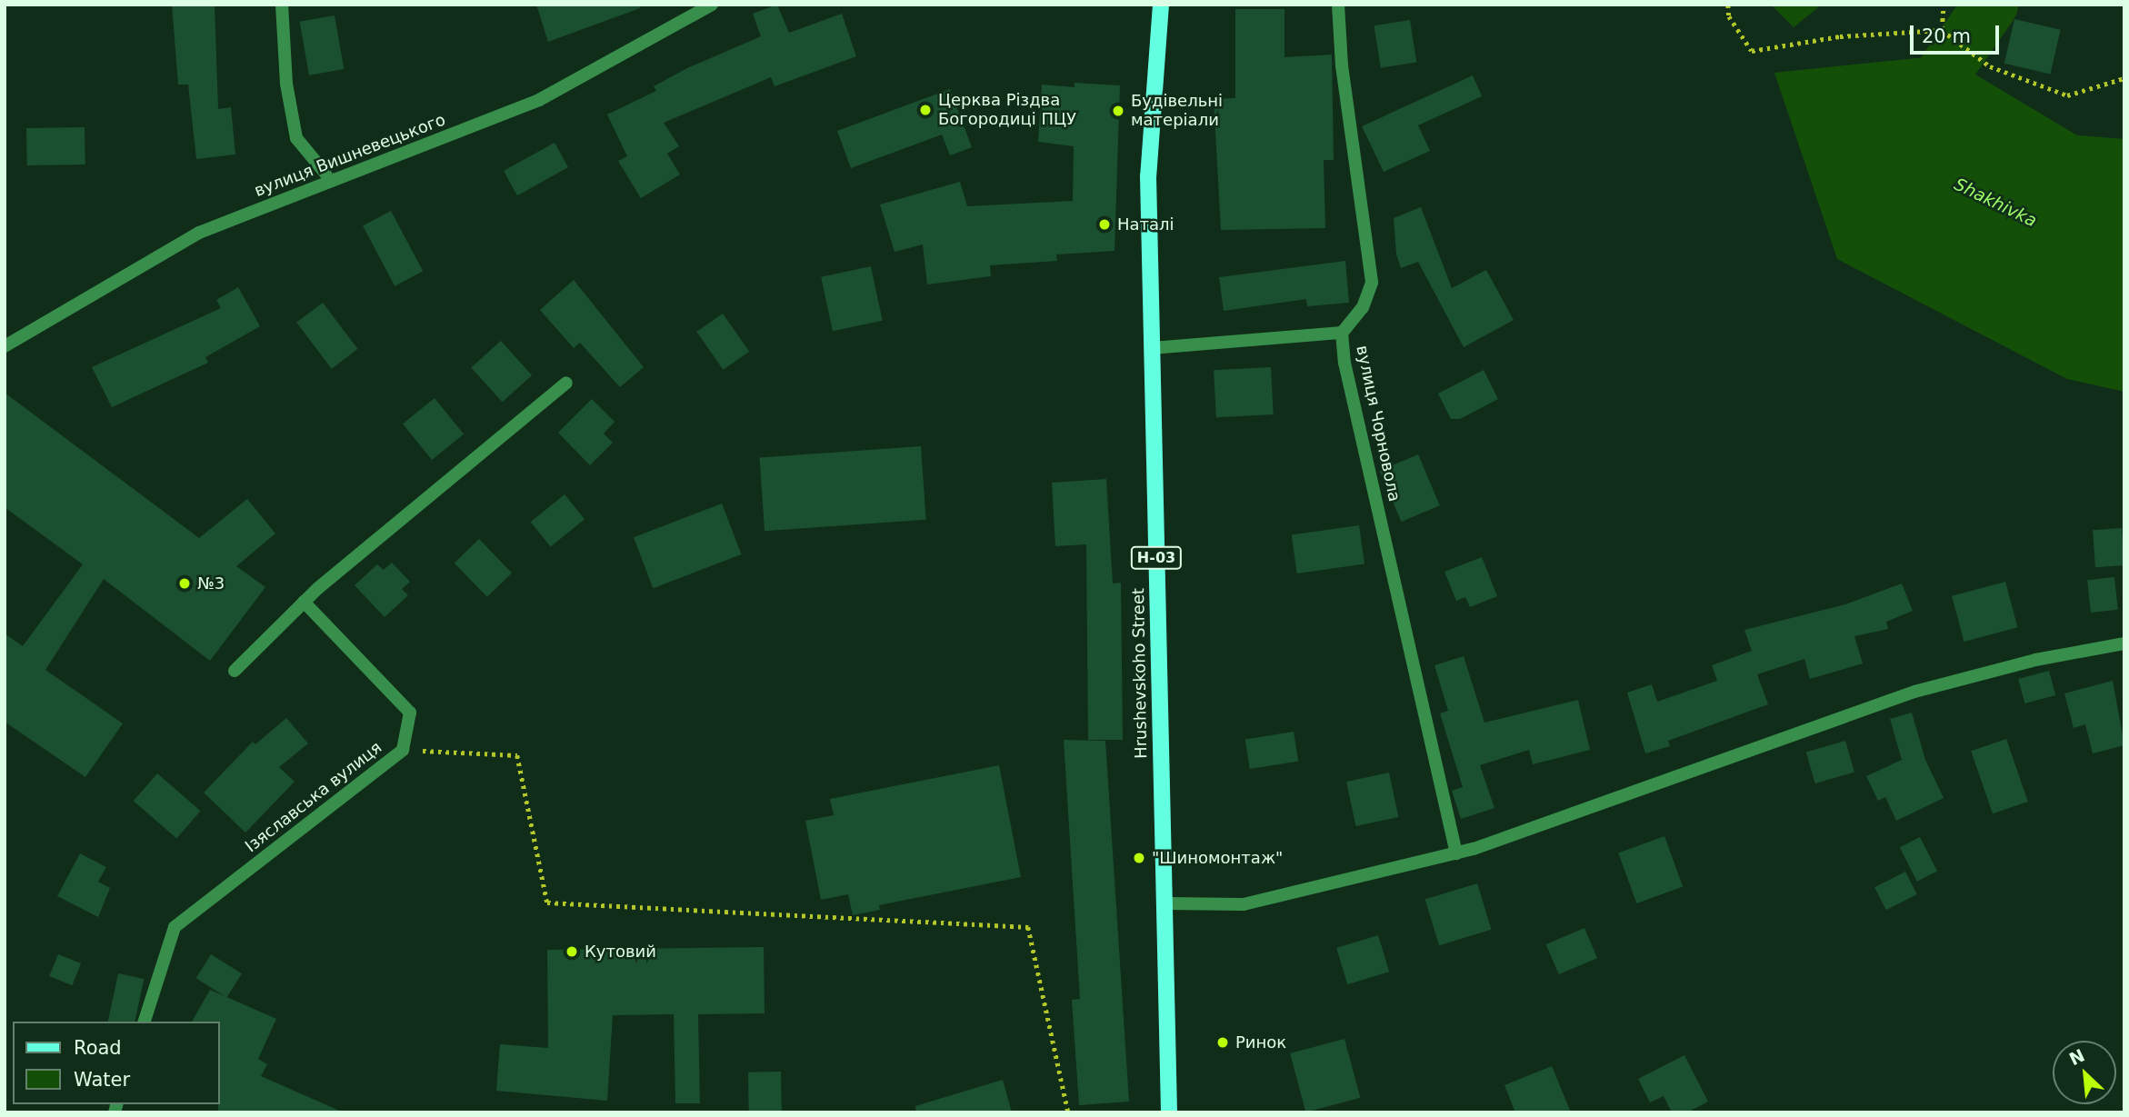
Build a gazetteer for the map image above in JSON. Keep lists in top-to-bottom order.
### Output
{
  "streets": {
    "main road": ["Н-03", "Hrushevskoho Street"],
    "street": ["вулиця Вишневецького", "вулиця Чорновола", "Ізяславська вулиця"]
  },
  "water": ["Shakhivka"],
  "places": [
    "Церква Різдва Богородиці ПЦУ",
    "Будівельні матеріали",
    "Наталі",
    "№3",
    "\"Шиномонтаж\"",
    "Кутовий",
    "Ринок"
  ],
  "legend": ["Road", "Water"],
  "scale_bar": "20 m",
  "north": "top left"
}
